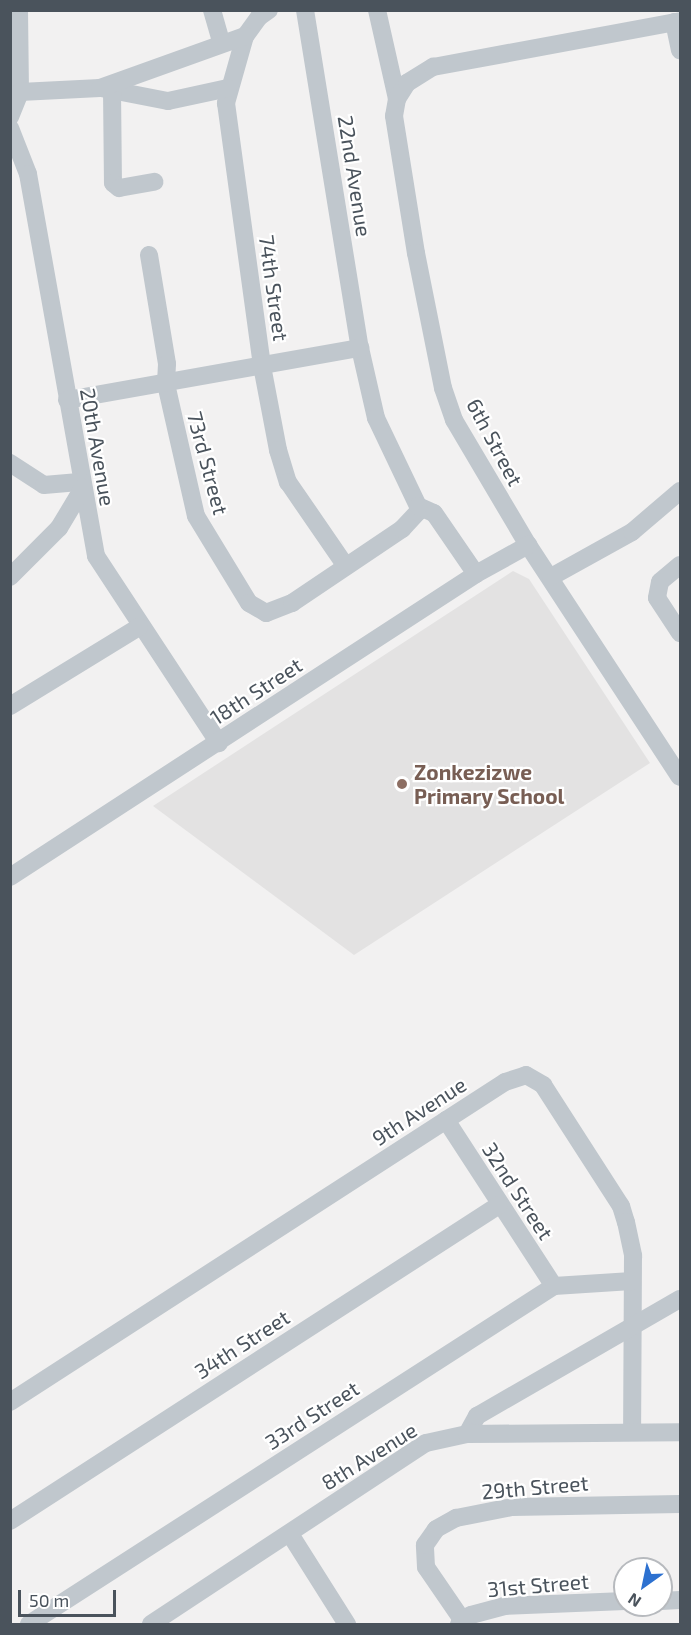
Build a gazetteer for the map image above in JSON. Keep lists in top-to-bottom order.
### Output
{
  "streets": {
    "street": [
      "22nd Avenue",
      "74th Street",
      "6th Street",
      "20th Avenue",
      "73rd Street",
      "18th Street",
      "9th Avenue",
      "32nd Street",
      "34th Street",
      "33rd Street",
      "8th Avenue",
      "29th Street",
      "31st Street"
    ]
  },
  "crossings": [
    ["22nd Avenue", "73rd Street"],
    ["74th Street", "73rd Street"],
    ["6th Street", "18th Street"],
    ["20th Avenue", "18th Street"],
    ["9th Avenue", "32nd Street"],
    ["9th Avenue", "33rd Street"],
    ["9th Avenue", "8th Avenue"],
    ["32nd Street", "34th Street"],
    ["32nd Street", "33rd Street"],
    ["29th Street", "31st Street"]
  ],
  "places": ["Zonkezizwe Primary School"],
  "scale_bar": "50 m",
  "north": "bottom left"
}
